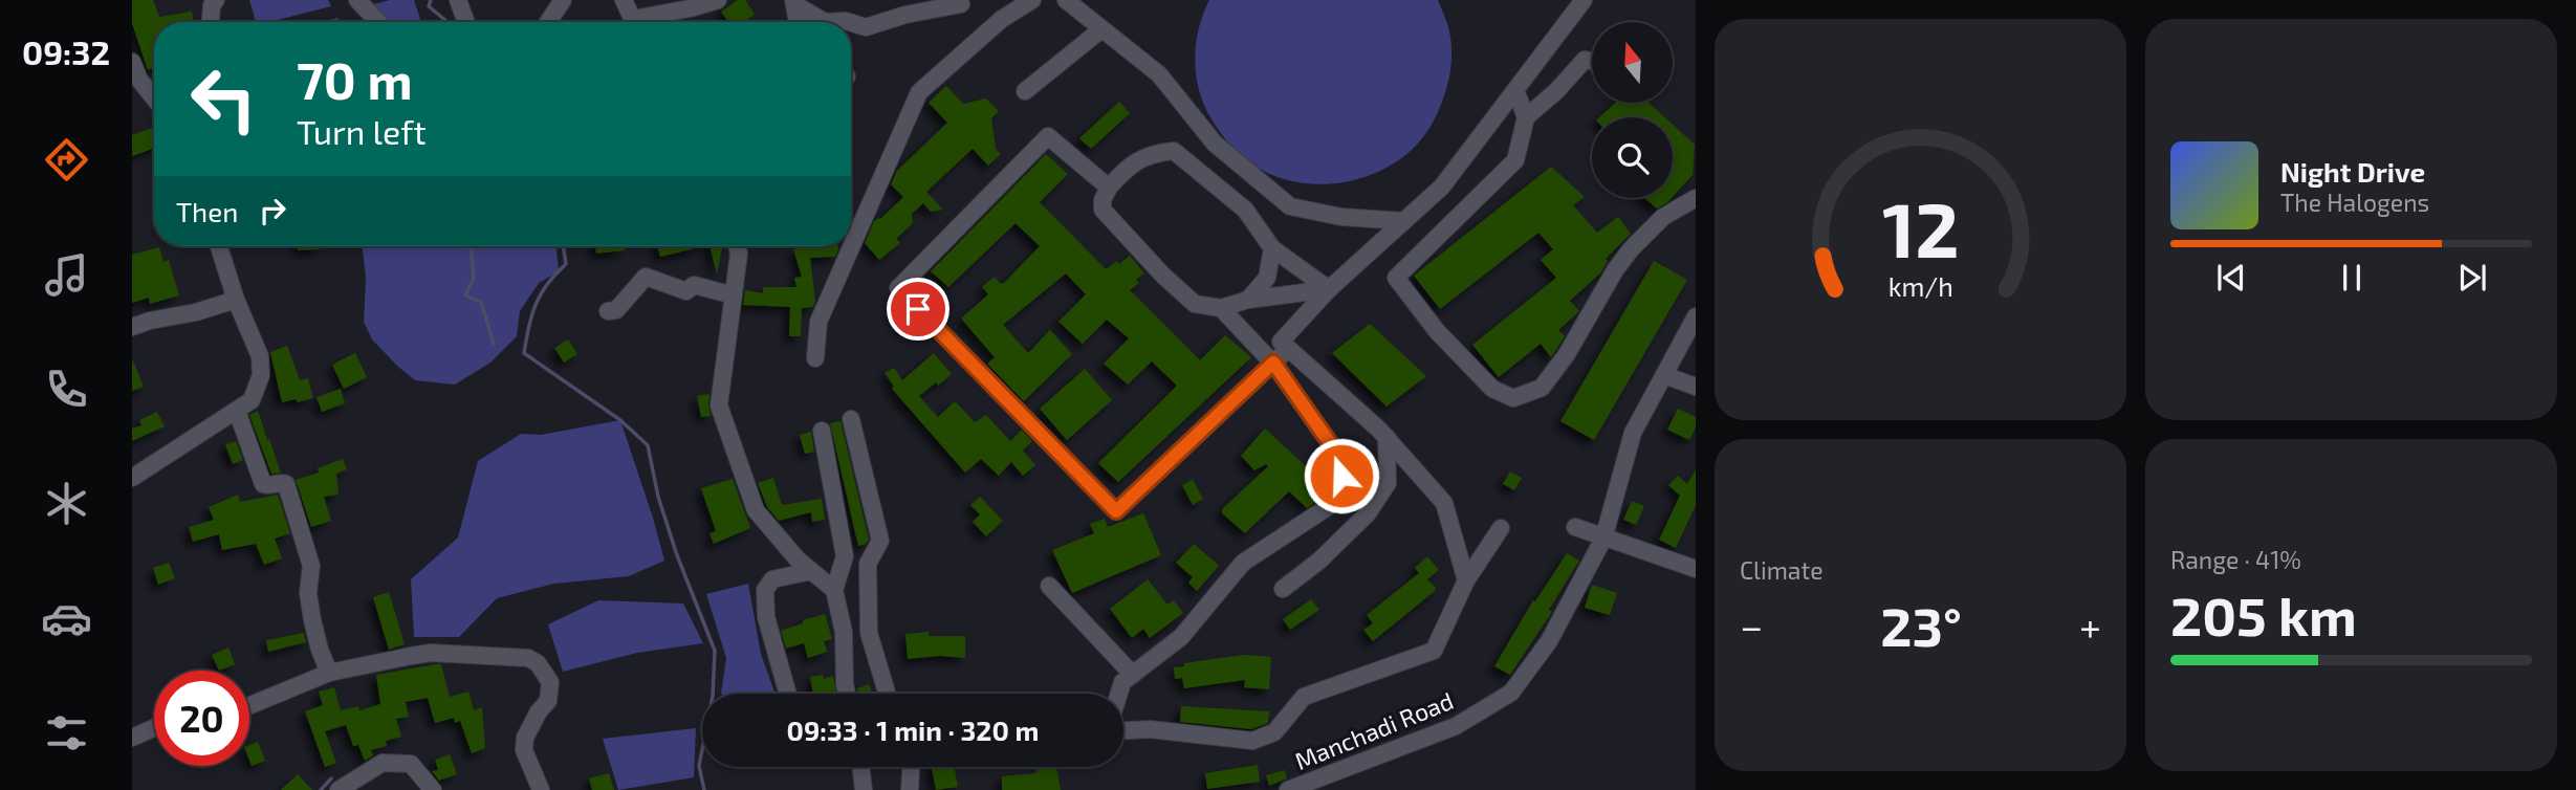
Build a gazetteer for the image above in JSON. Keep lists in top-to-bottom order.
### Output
{
  "streets": {
    "street": ["Manchadi Road"]
  },
  "north": "top",
  "page": {
    "tabs": "09:32",
    "turn": ["70 m", "Turn left"],
    "song": ["Night Drive", "The Halogens"],
    "then": "Then",
    "tile": [
      "Climate",
      ["Range · 41%", "205 km"]
    ],
    "heat": ["−", "23°", "+"],
    "limit": "20",
    "trip": "09:33 · 1 min · 320 m",
    "gauge": ["12", "km/h"]
  }
}
